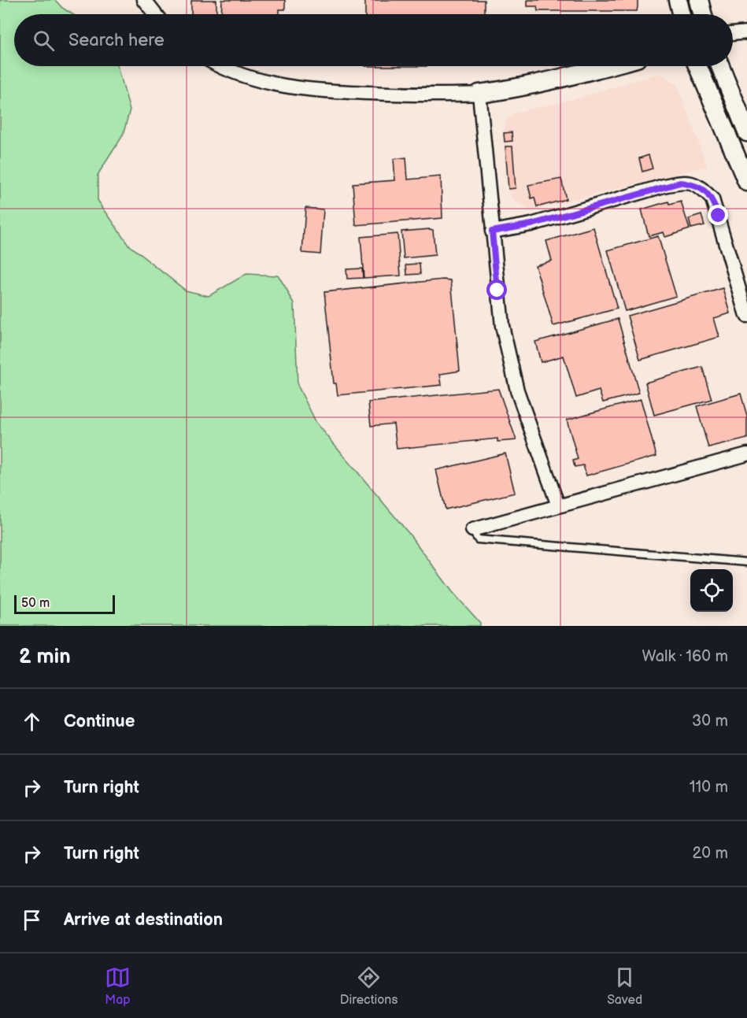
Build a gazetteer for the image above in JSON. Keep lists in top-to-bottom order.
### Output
{
  "scale_bar": "50 m",
  "page": {
    "search": "Search here",
    "scale": "50 m",
    "heading": ["2 min", "Walk · 160 m"],
    "list": [
      ["Continue", "30 m"],
      ["Turn right", "110 m"],
      ["Turn right", "20 m"],
      "Arrive at destination"
    ],
    "nav": ["Map", "Directions", "Saved"]
  }
}
